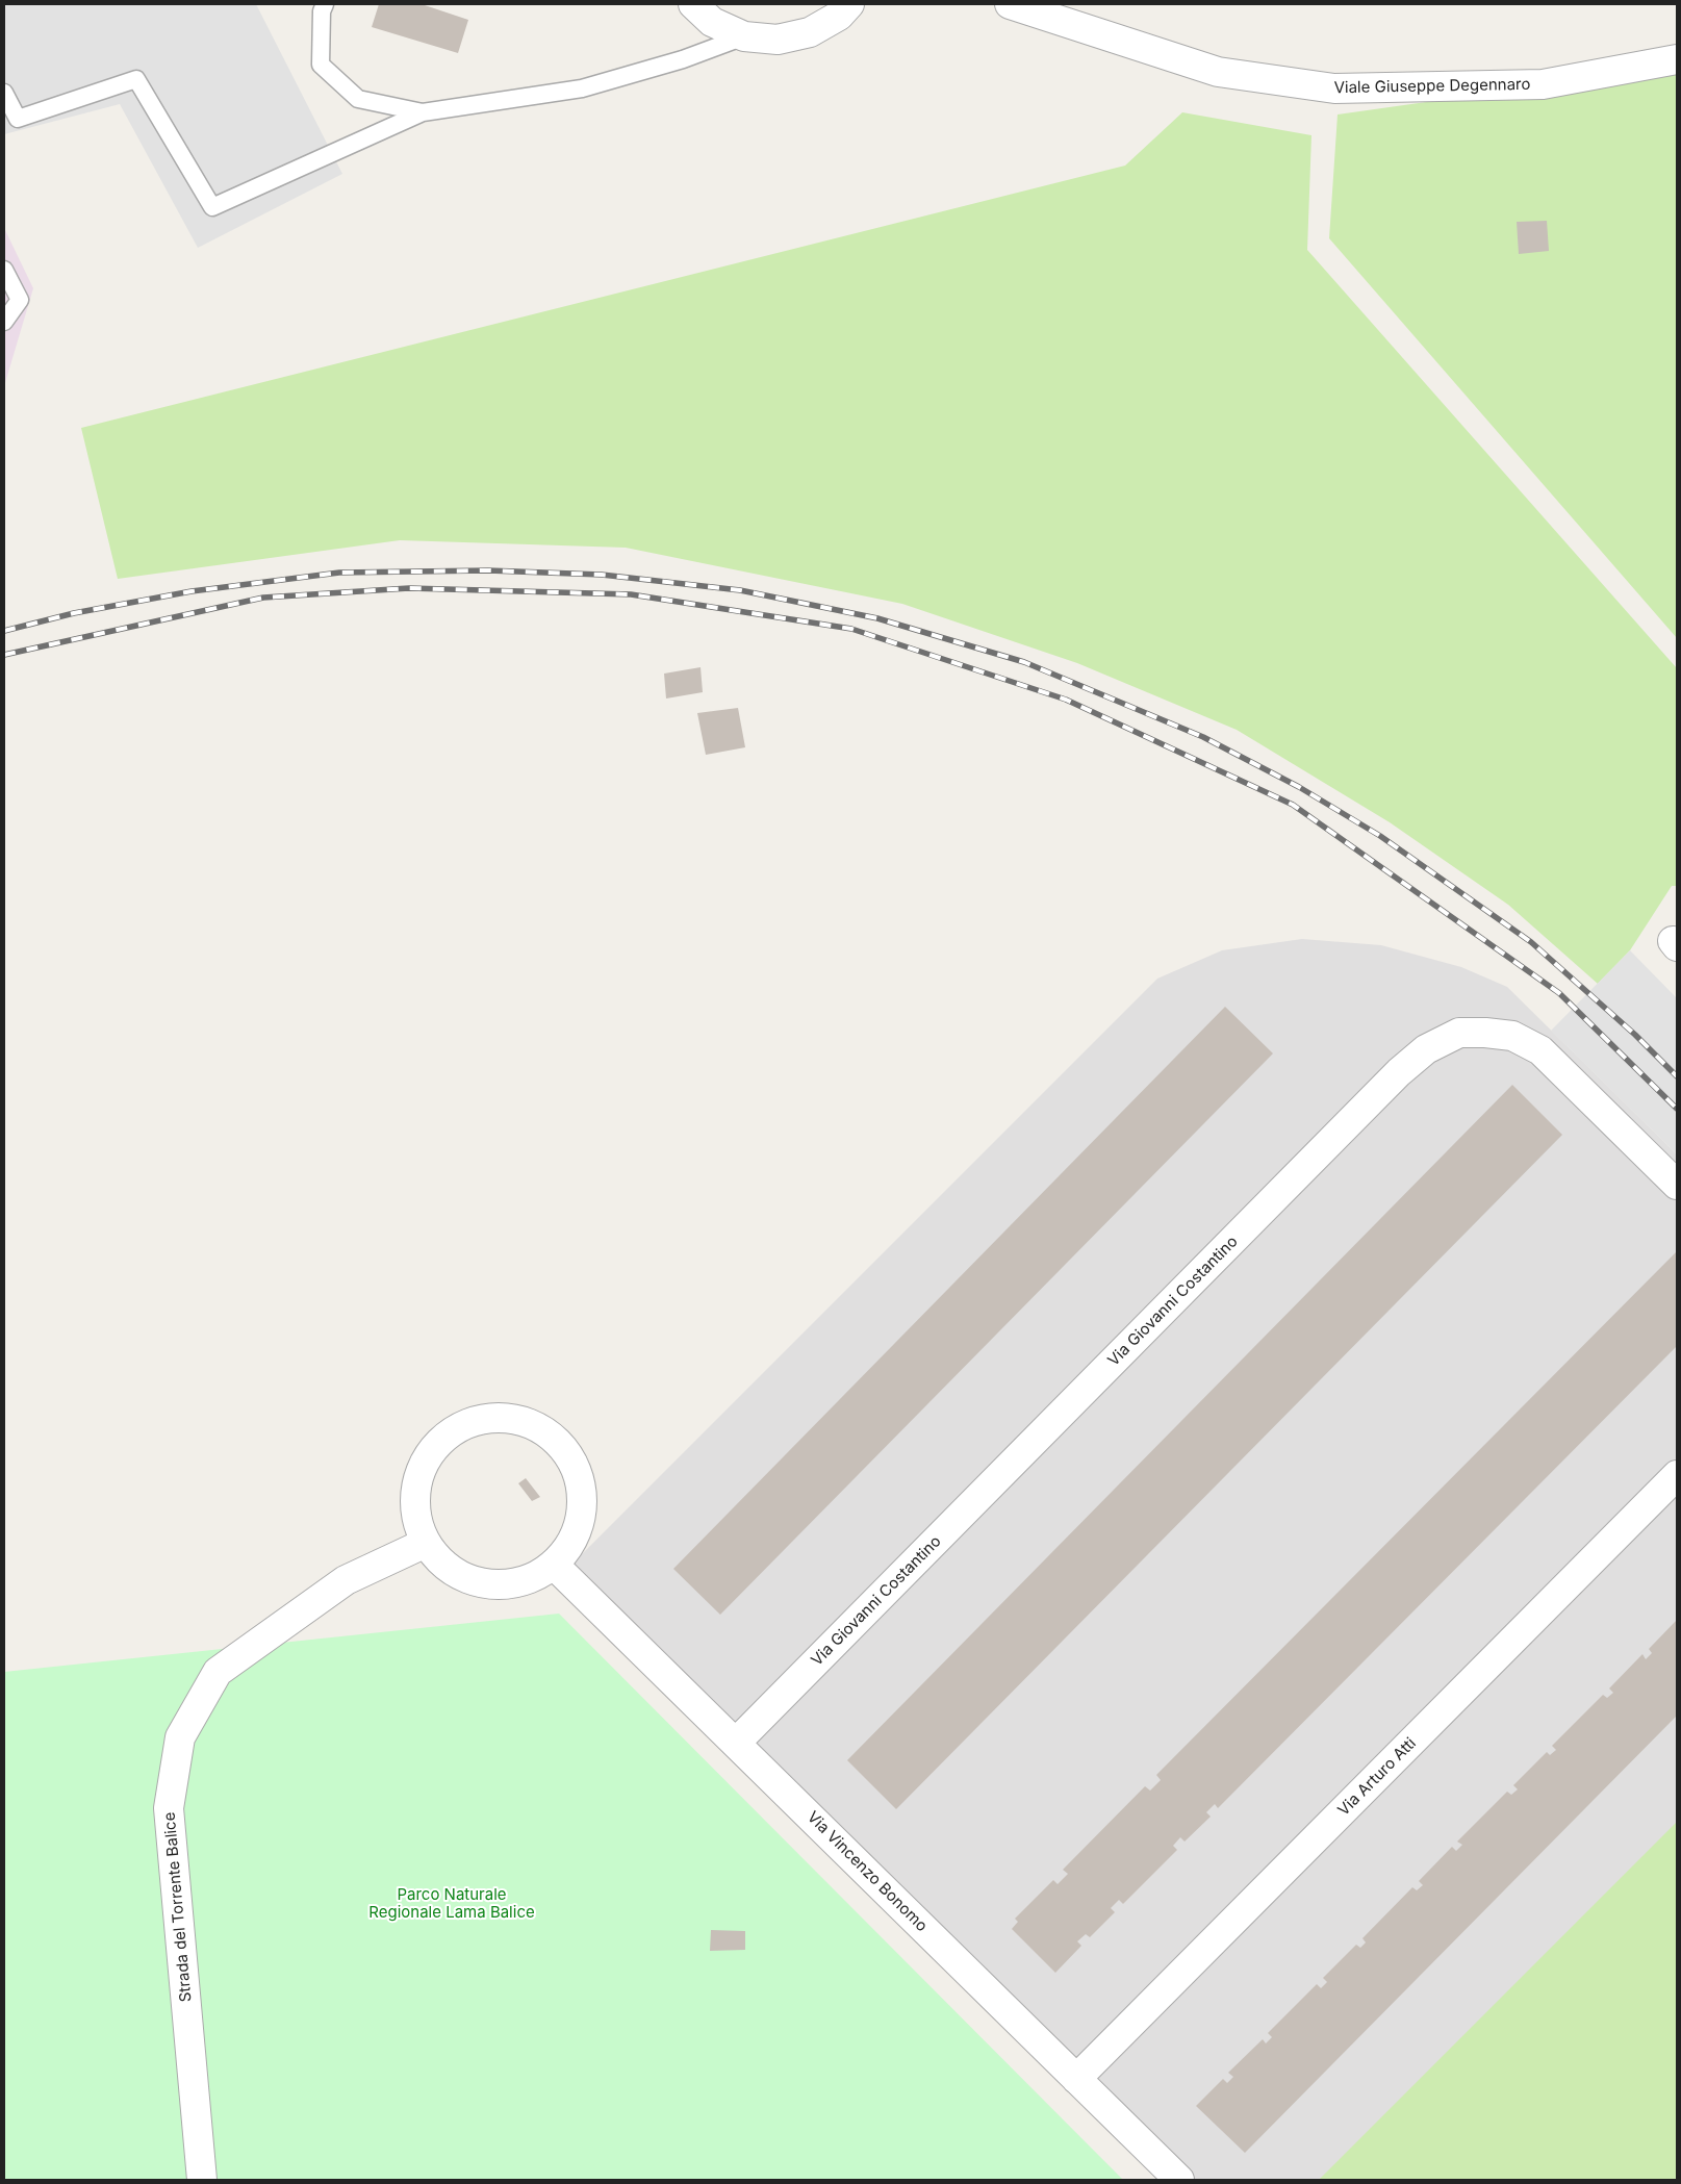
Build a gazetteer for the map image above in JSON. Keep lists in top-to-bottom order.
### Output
{
  "streets": {
    "street": [
      "Viale Giuseppe Degennaro",
      "Via Giovanni Costantino",
      "Via Arturo Atti",
      "Via Vincenzo Bonomo",
      "Strada del Torrente Balice"
    ]
  },
  "crossings": [
    ["Via Giovanni Costantino", "Via Vincenzo Bonomo"],
    ["Via Arturo Atti", "Via Vincenzo Bonomo"],
    ["Via Vincenzo Bonomo", "Strada del Torrente Balice"]
  ],
  "parks": ["Parco Naturale Regionale Lama Balice"]
}
